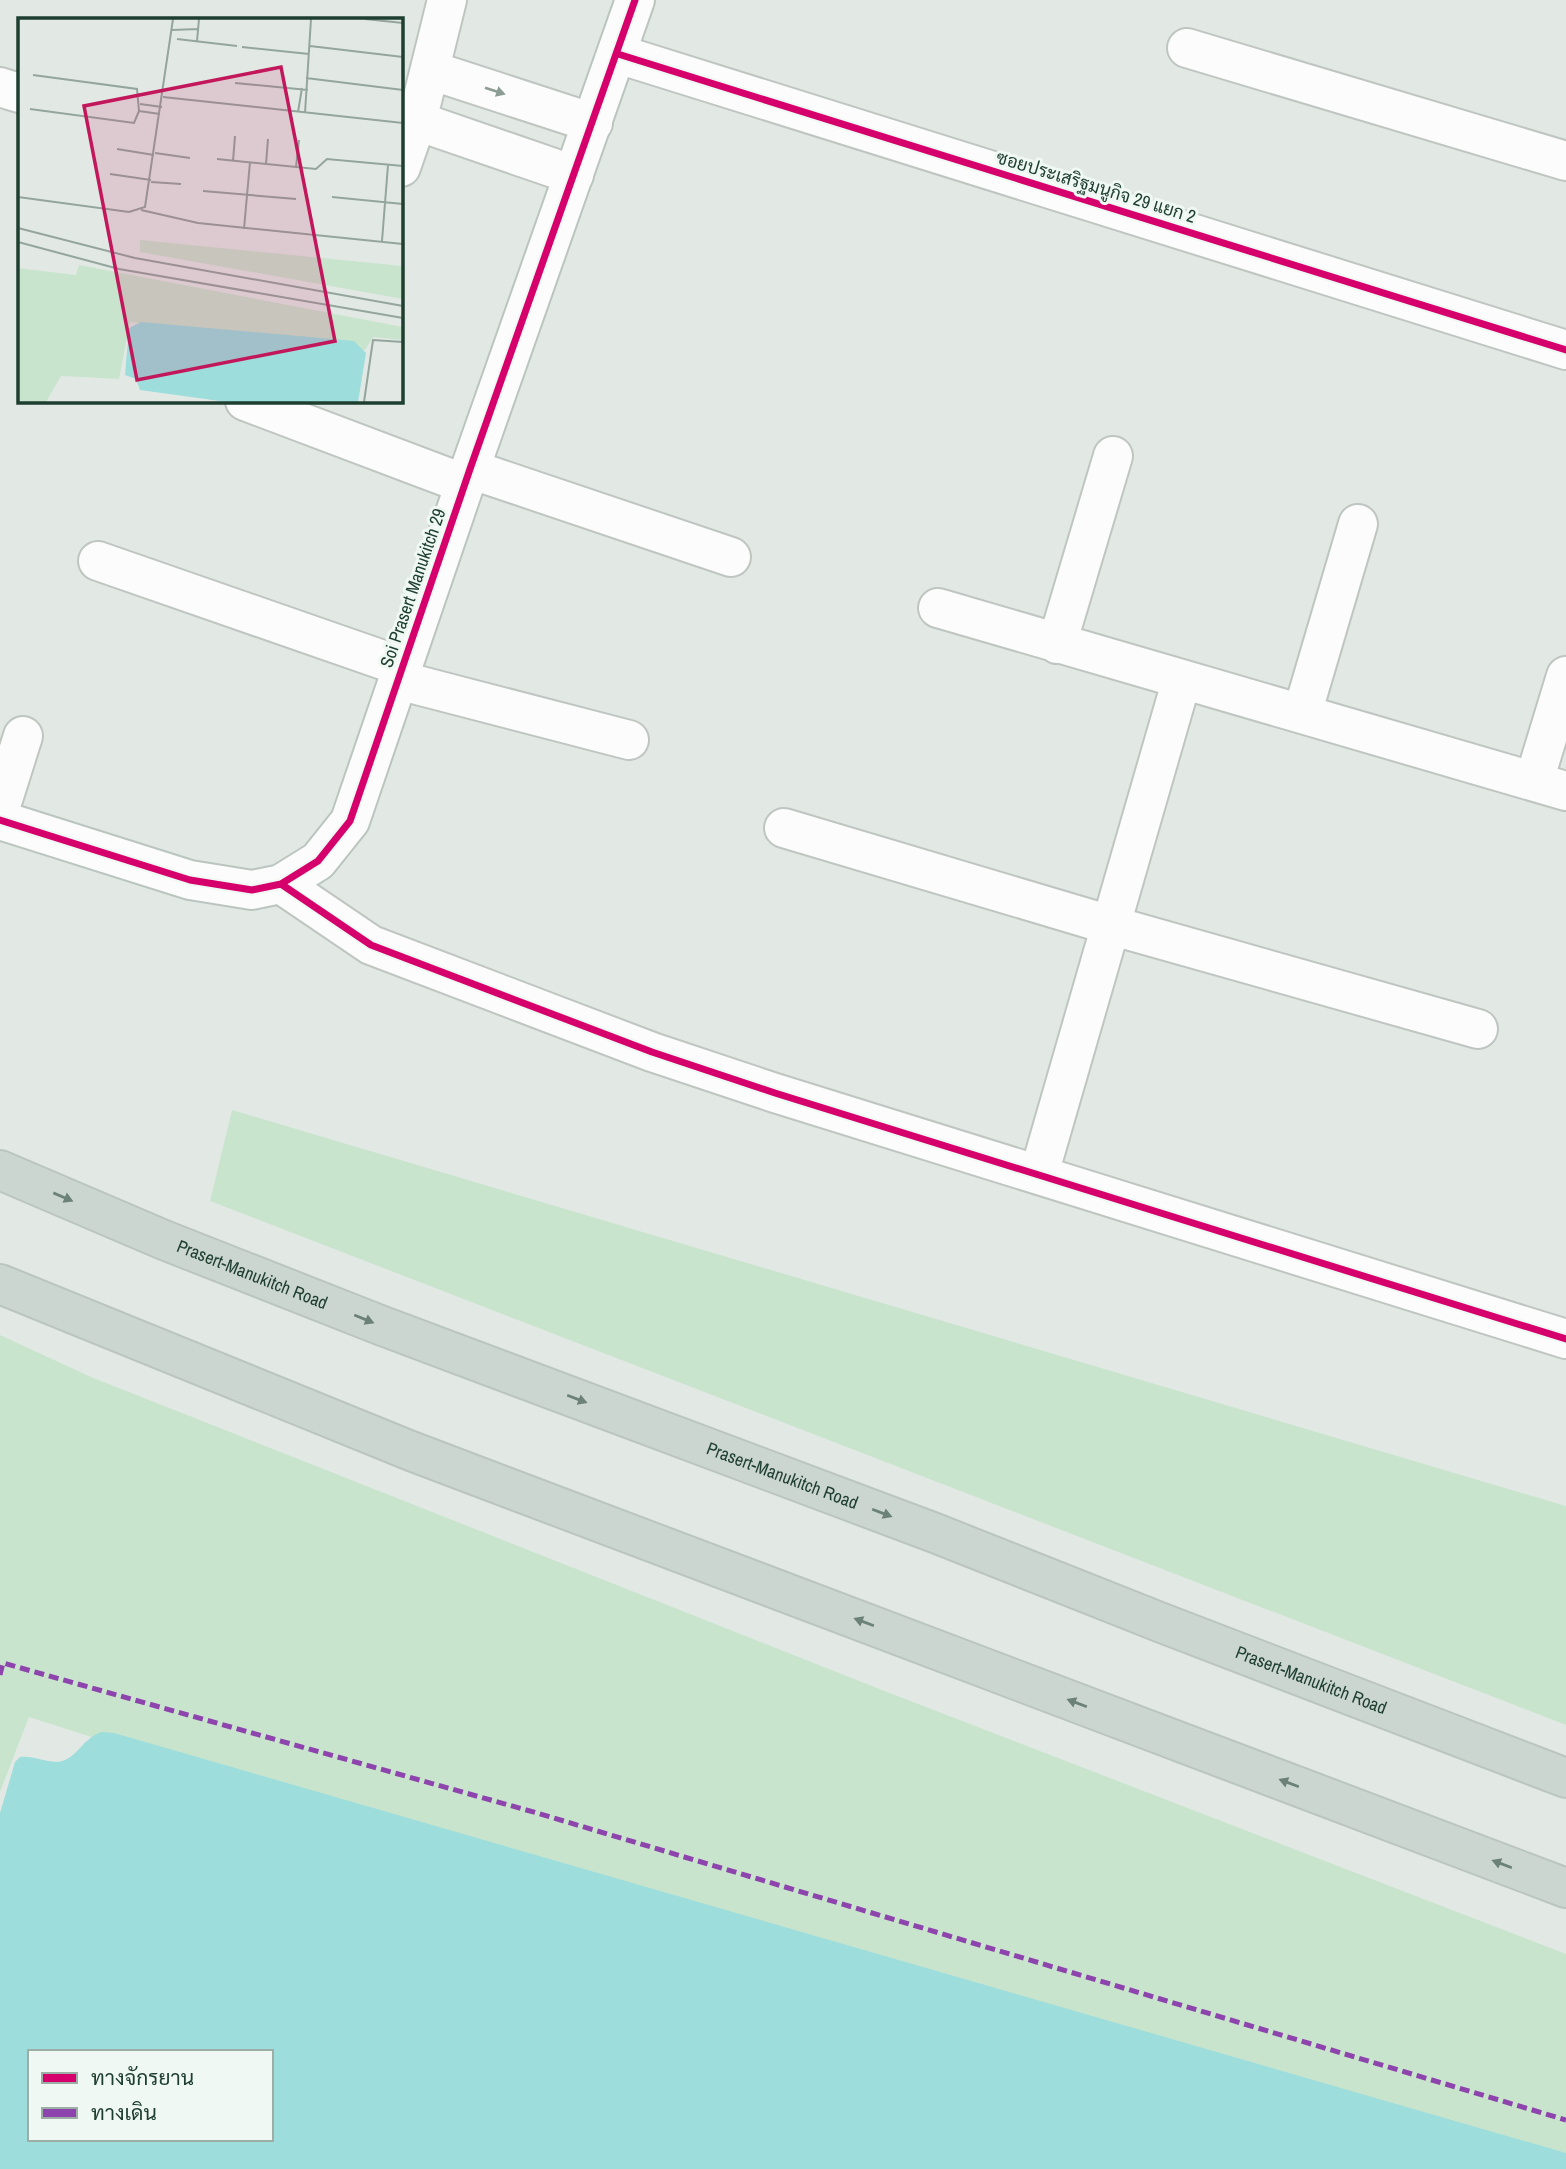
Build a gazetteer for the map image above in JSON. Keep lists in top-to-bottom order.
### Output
{
  "streets": {
    "main road": ["Prasert-Manukitch Road"],
    "street": ["ซอยประเสริฐมนูกิจ 29 แยก 2", "Soi Prasert Manukitch 29"]
  },
  "crossings": [
    ["ซอยประเสริฐมนูกิจ 29 แยก 2", "Soi Prasert Manukitch 29"]
  ],
  "legend": ["ทางจักรยาน", "ทางเดิน"]
}
